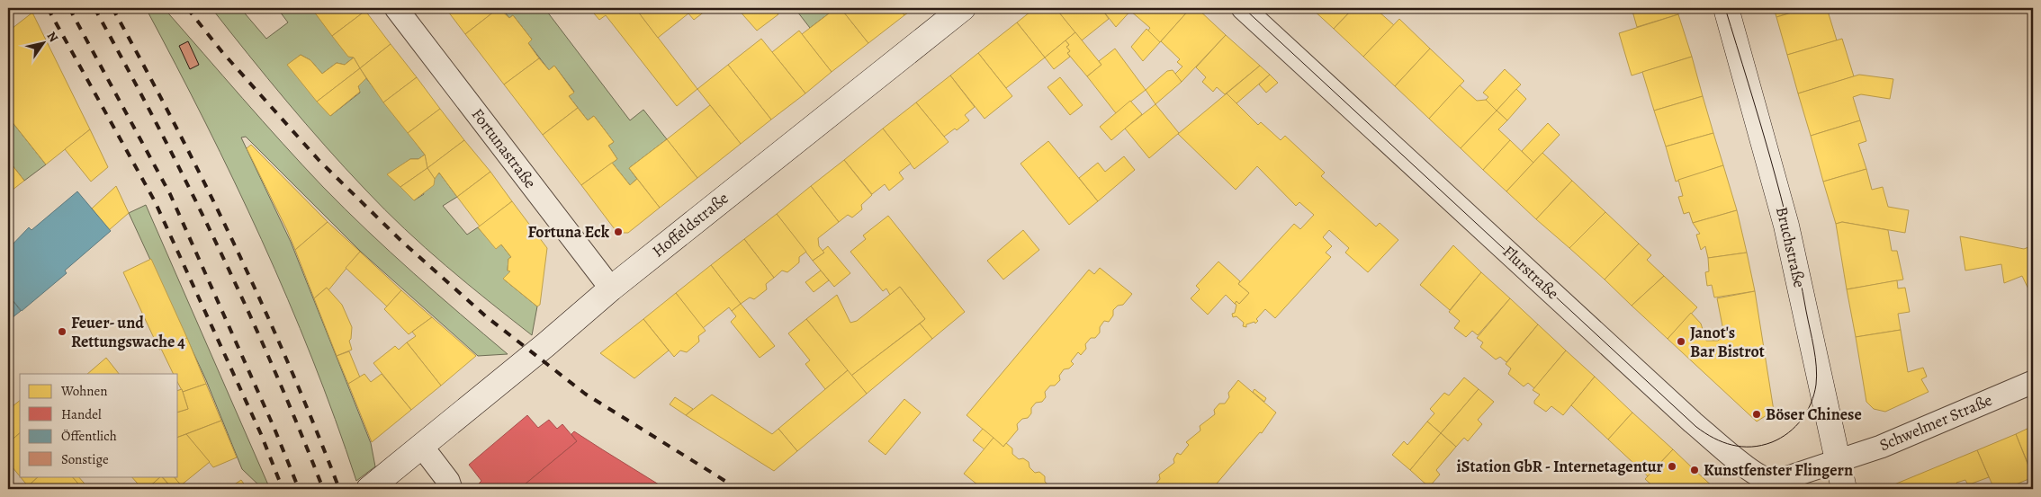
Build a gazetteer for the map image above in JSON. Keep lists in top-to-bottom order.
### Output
{
  "streets": {
    "street": [
      "Fortunastraße",
      "Hoffeldstraße",
      "Bruchstraße",
      "Flurstraße",
      "Schwelmer Straße"
    ]
  },
  "crossings": [
    ["Fortunastraße", "Hoffeldstraße"],
    ["Bruchstraße", "Flurstraße"],
    ["Bruchstraße", "Schwelmer Straße"],
    ["Flurstraße", "Schwelmer Straße"]
  ],
  "places": [
    "Fortuna Eck",
    "Feuer- und Rettungswache 4",
    "Janot's Bar Bistrot",
    "Böser Chinese",
    "iStation GbR - Internetagentur",
    "Kunstfenster Flingern"
  ],
  "legend": [
    "Wohnen",
    "Handel",
    "Öffentlich",
    "Sonstige"
  ],
  "north": "top right"
}
